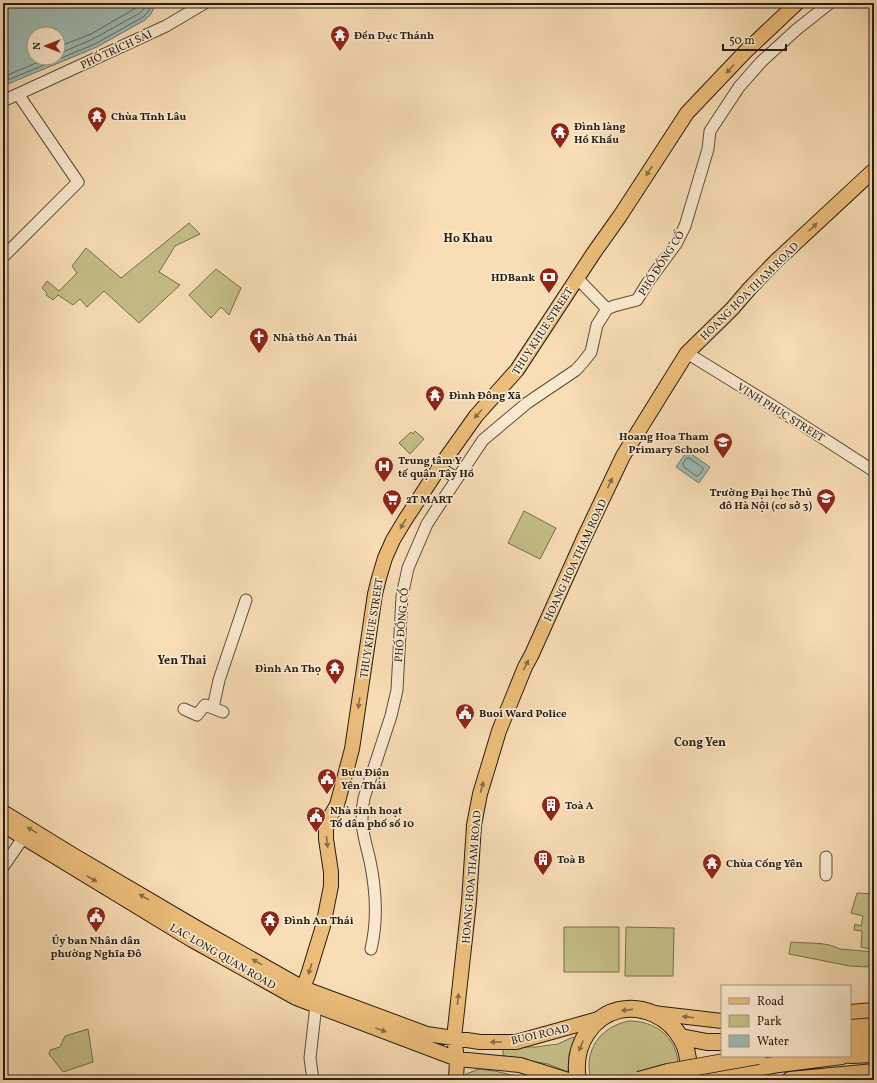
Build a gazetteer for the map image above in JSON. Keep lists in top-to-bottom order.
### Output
{
  "streets": {
    "main road": [
      "HOANG HOA THAM ROAD",
      "THUY KHUE STREET",
      "LAC LONG QUAN ROAD",
      "BUOI ROAD"
    ],
    "street": ["PHỐ TRÍCH SÀI", "PHỐ ĐỒNG CỔ", "VINH PHUC STREET"]
  },
  "crossings": [
    ["HOANG HOA THAM ROAD", "VINH PHUC STREET"],
    ["HOANG HOA THAM ROAD", "LAC LONG QUAN ROAD"],
    ["HOANG HOA THAM ROAD", "BUOI ROAD"],
    ["THUY KHUE STREET", "LAC LONG QUAN ROAD"],
    ["LAC LONG QUAN ROAD", "BUOI ROAD"]
  ],
  "one_way": ["HOANG HOA THAM ROAD", "THUY KHUE STREET"],
  "districts": ["Ho Khau", "Yen Thai", "Cong Yen"],
  "places": {
    "temple": [
      "Đền Dực Thánh",
      "Chùa Tĩnh Lâu",
      "Đình làng Hồ Khẩu",
      "Đình Đông Xã",
      "Đình An Thọ",
      "Chùa Cống Yên",
      "Đình An Thái"
    ],
    "bank": ["HDBank"],
    "church": ["Nhà thờ An Thái"],
    "school or university": ["Hoang Hoa Tham Primary School", "Trường Đại học Thủ đô Hà Nội (cơ sở 3)"],
    "hospital": ["Trung tâm Y tế quận Tây Hồ"],
    "supermarket": ["2T MART"],
    "public building": [
      "Buoi Ward Police",
      "Bưu Điện Yên Thái",
      "Nhà sinh hoạt Tổ dân phố số 10",
      "Ủy ban Nhân dân phường Nghĩa Đô"
    ],
    "building": ["Toà A", "Toà B"]
  },
  "legend": ["Road", "Park", "Water"],
  "scale_bar": "50 m",
  "north": "left"
}
